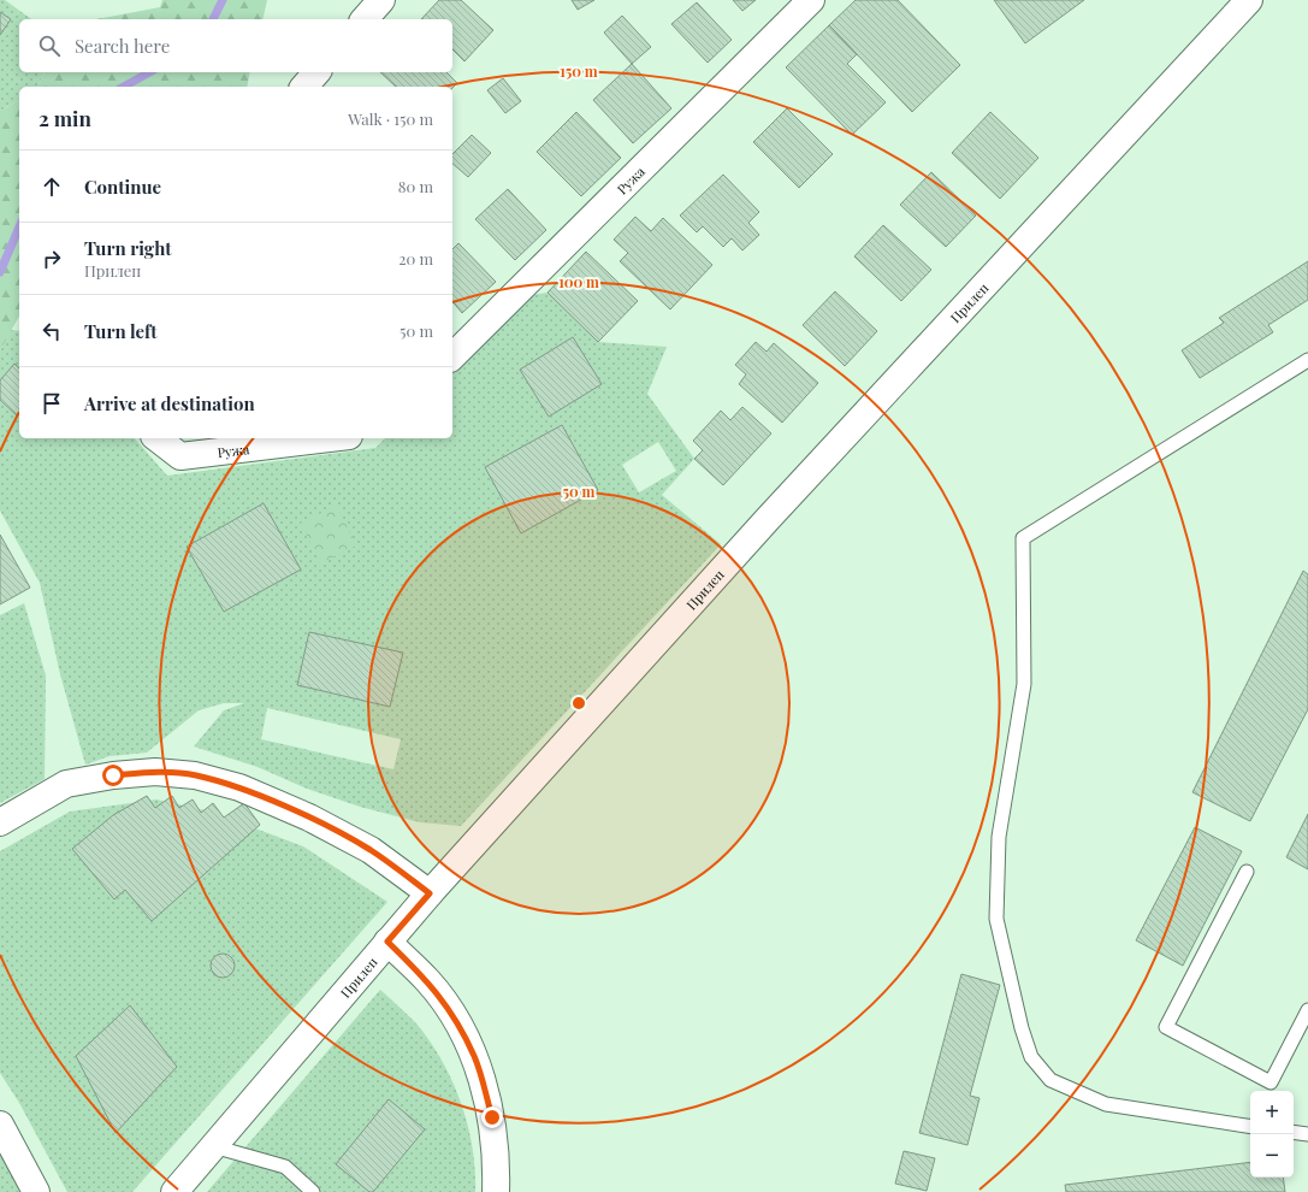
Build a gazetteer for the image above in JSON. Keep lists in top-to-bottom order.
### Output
{
  "streets": {
    "street": ["Ружа", "Прилеп"]
  },
  "page": {
    "search": "Search here",
    "heading": ["2 min", "Walk · 150 m"],
    "list": [
      ["Continue", "80 m"],
      ["Turn right", "Прилеп", "20 m"],
      ["Turn left", "50 m"],
      "Arrive at destination"
    ],
    "map_buttons": ["+", "−"]
  },
  "rings": ["150 m", "100 m", "50 m"]
}
